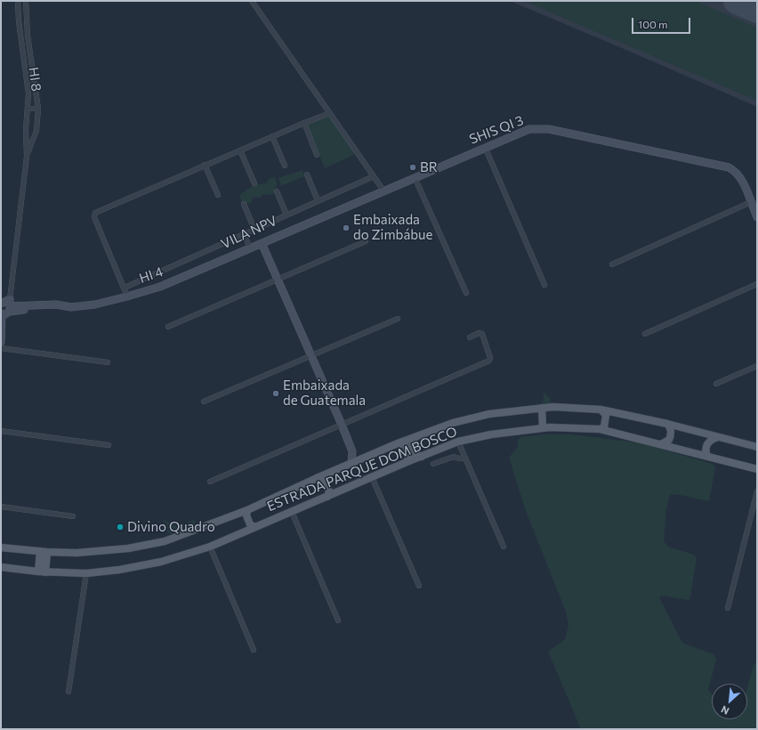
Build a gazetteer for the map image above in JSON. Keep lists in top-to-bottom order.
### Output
{
  "streets": {
    "main road": ["ESTRADA PARQUE DOM BOSCO"],
    "street": [
      "HI 8",
      "SHIS QI 3",
      "VILA NPV",
      "HI 4"
    ]
  },
  "crossings": [
    ["HI 8", "HI 4"],
    ["SHIS QI 3", "HI 4"]
  ],
  "places": [
    "BR",
    "Embaixada do Zimbábue",
    "Embaixada de Guatemala",
    "Divino Quadro"
  ],
  "scale_bar": "100 m",
  "north": "bottom left"
}
